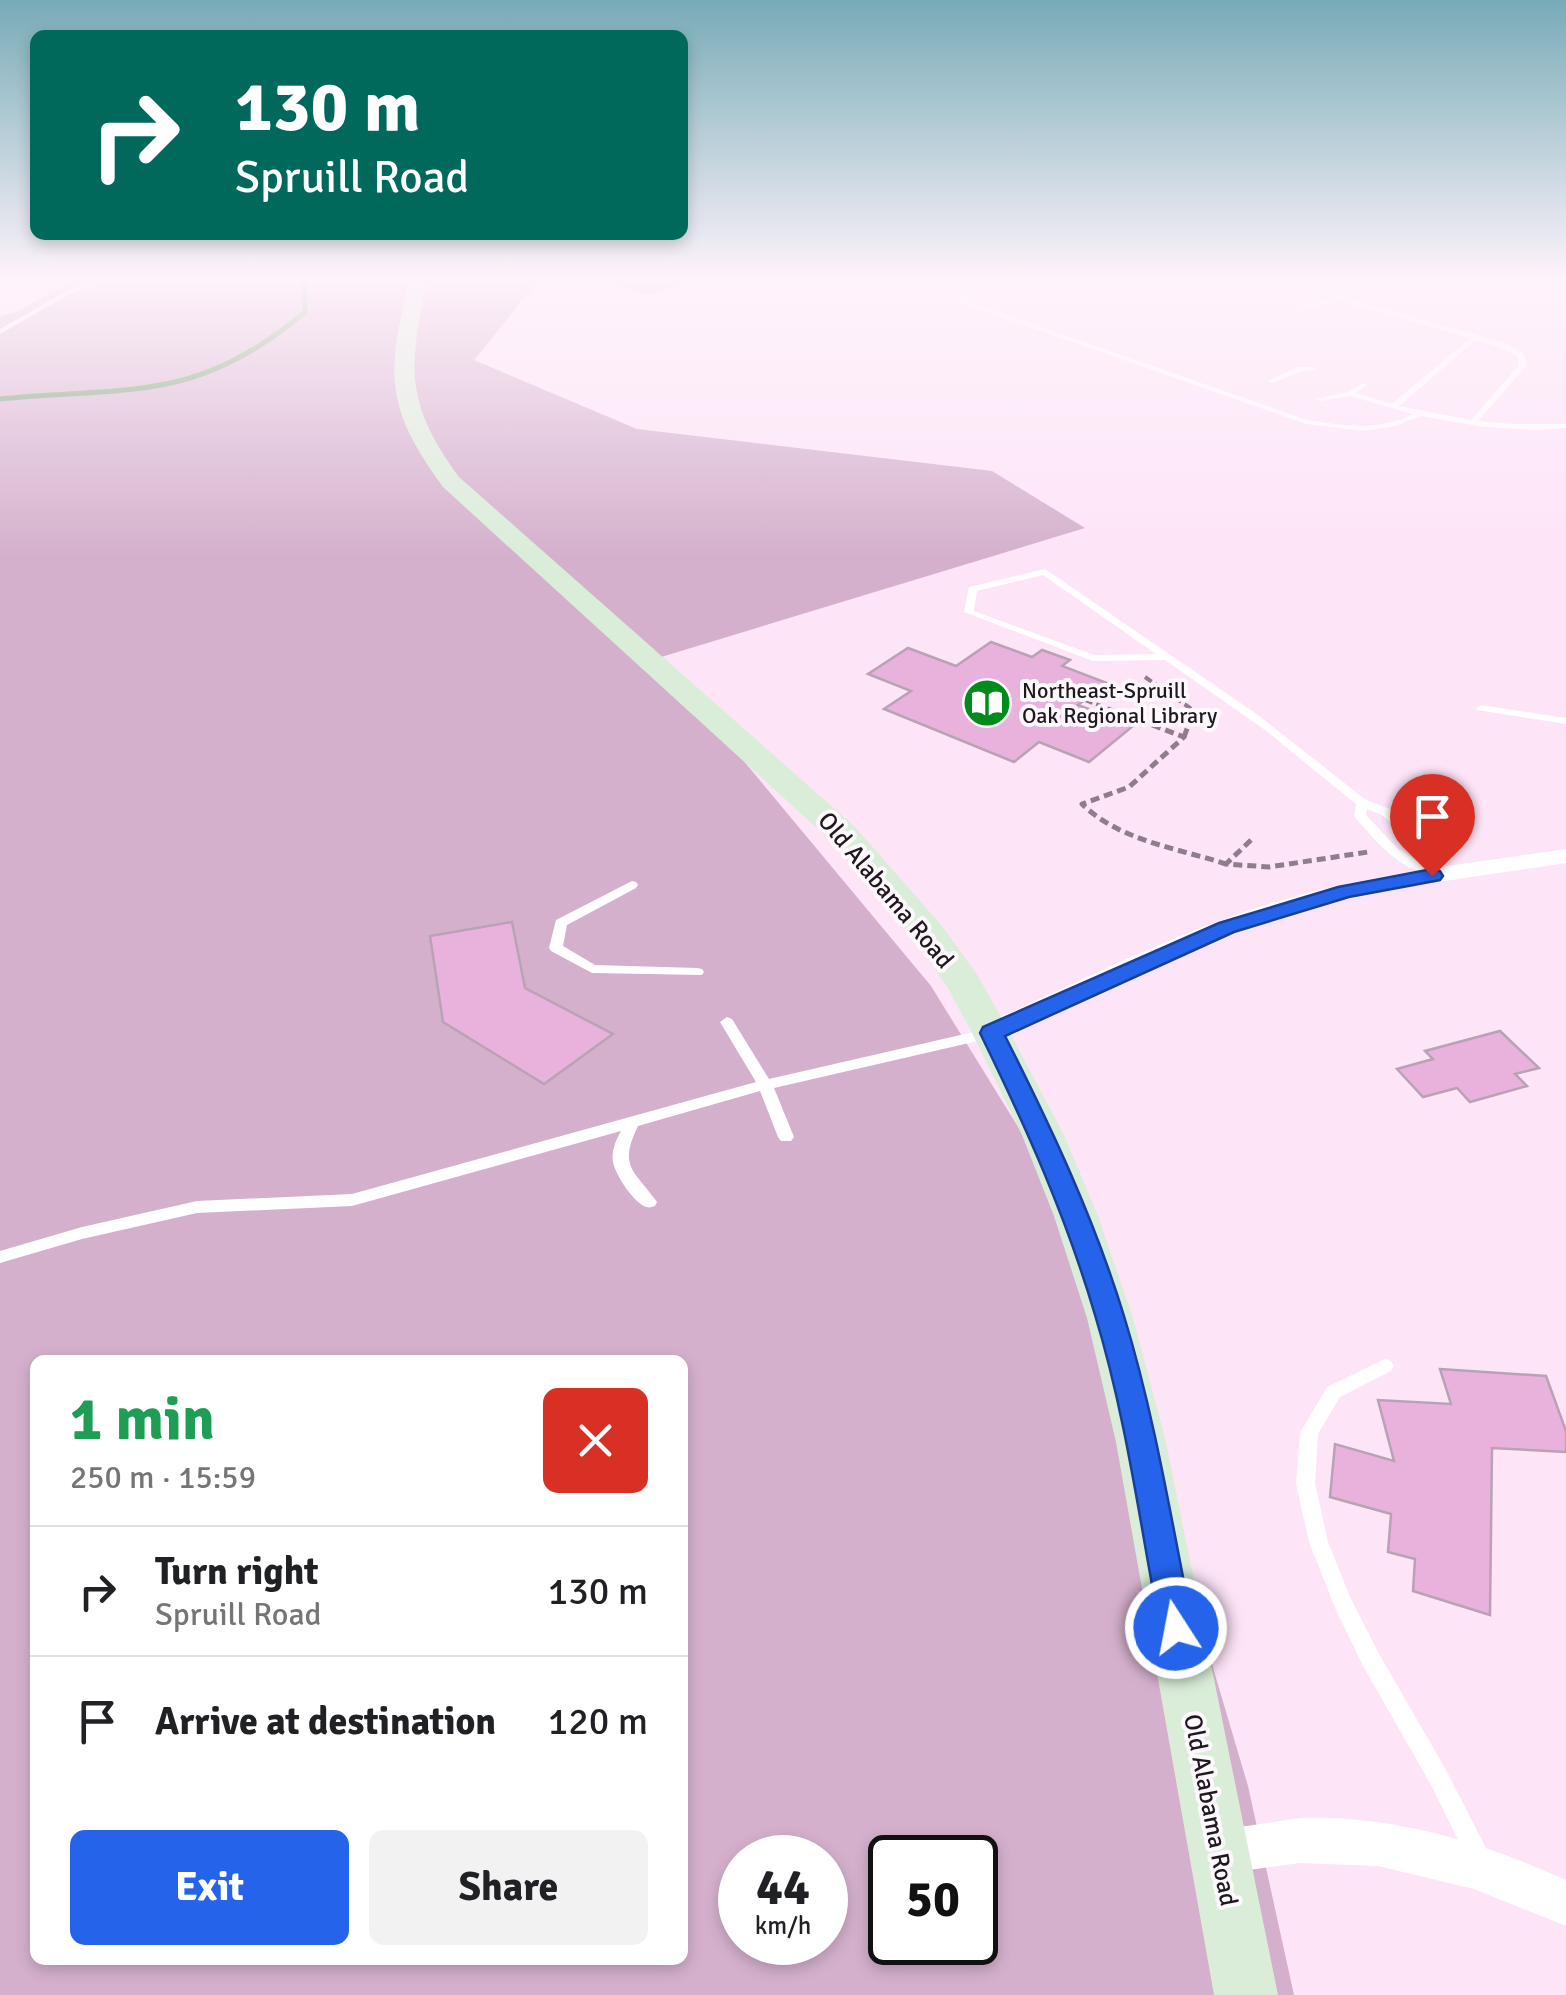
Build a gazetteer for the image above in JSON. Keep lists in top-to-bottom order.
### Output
{
  "streets": {
    "main road": ["Old Alabama Road"]
  },
  "places": {
    "library": ["Northeast-Spruill Oak Regional Library"]
  },
  "page": {
    "turn": ["130 m", "Spruill Road"],
    "heading": ["1 min", "250 m · 15:59"],
    "list": [
      {
        "name": "Turn right",
        "note": "Spruill Road",
        "value": "130 m"
      },
      {
        "name": "Arrive at destination",
        "value": "120 m"
      }
    ],
    "buttons": ["Exit", "Share"],
    "speed": "44 km/h",
    "limit": "50"
  }
}
